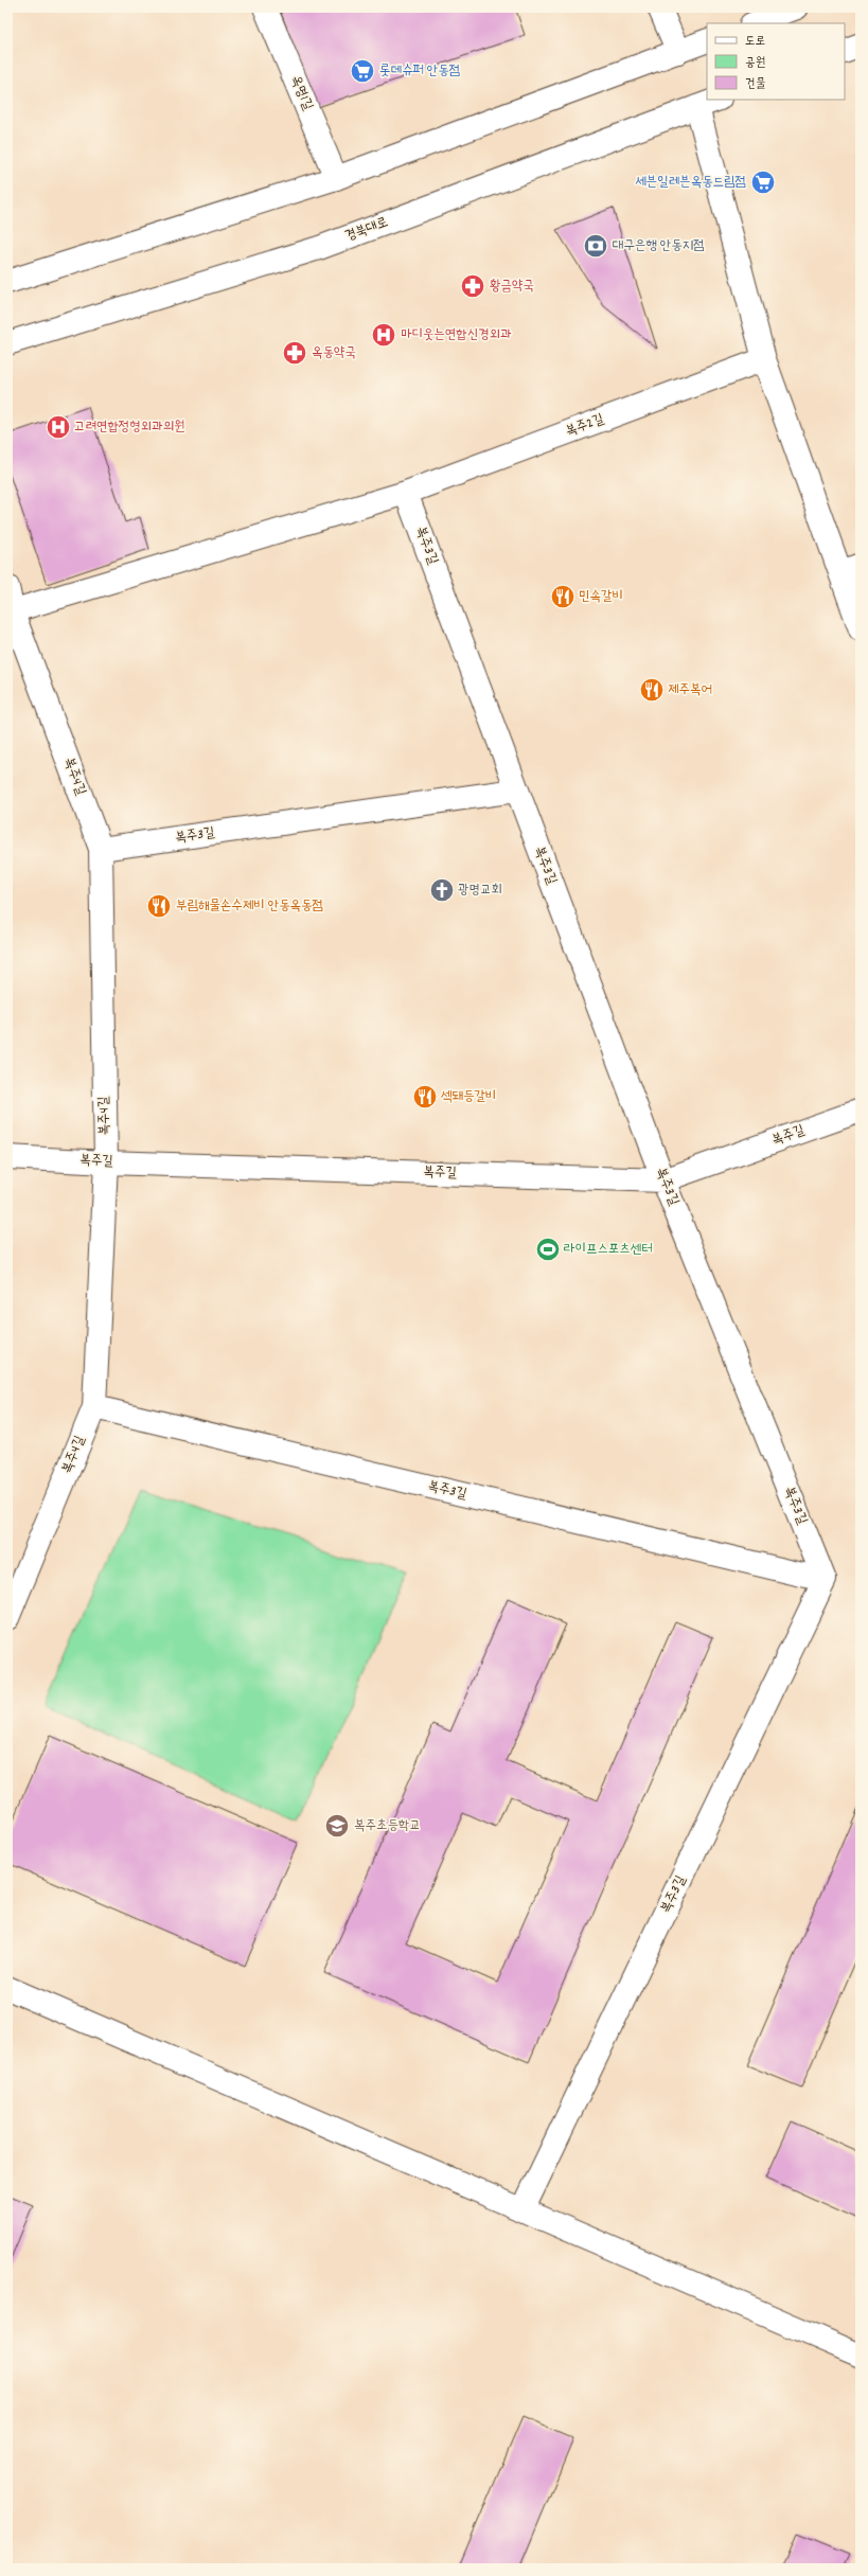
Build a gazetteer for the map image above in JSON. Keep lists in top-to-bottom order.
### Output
{
  "streets": {
    "street": [
      "옥명1길",
      "경북대로",
      "복주2길",
      "복주3길",
      "복주4길",
      "복주길"
    ]
  },
  "crossings": [
    ["복주2길", "복주3길"],
    ["복주2길", "복주4길"],
    ["복주3길", "복주4길"],
    ["복주3길", "복주길"],
    ["복주4길", "복주길"]
  ],
  "places": {
    "supermarket": ["롯데슈퍼 안동점", "세븐일레븐옥동드림점"],
    "bank": ["대구은행 안동지점"],
    "pharmacy": ["황금약국", "옥동약국"],
    "hospital": ["마디웃는연합신경외과", "고려연합정형외과의원"],
    "restaurant": [
      "민속갈비",
      "제주복어",
      "부림해물손수제비 안동옥동점",
      "섹돼등갈비"
    ],
    "church": ["광명교회"],
    "sports": ["라이프스포츠센터"],
    "school or university": ["복주초등학교"]
  },
  "legend": ["도로", "공원", "건물"]
}
